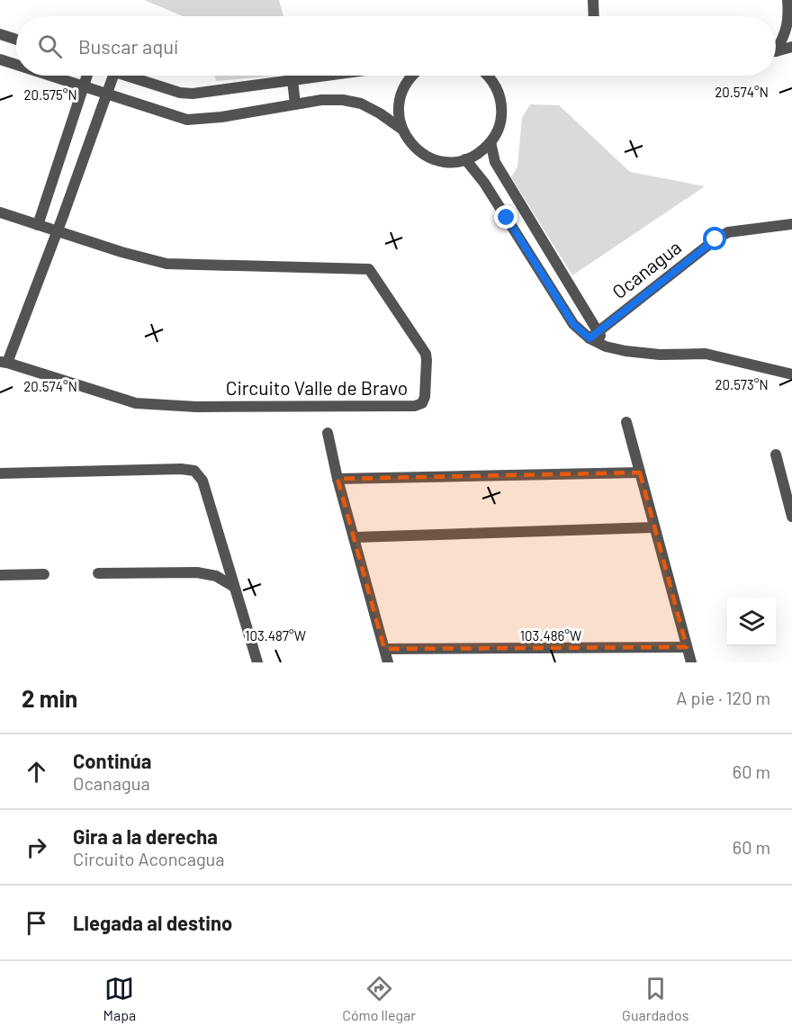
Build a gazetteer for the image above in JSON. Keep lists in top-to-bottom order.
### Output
{
  "streets": {
    "street": ["Ocanagua", "Circuito Valle de Bravo"]
  },
  "page": {
    "search": "Buscar aquí",
    "heading": ["2 min", "A pie · 120 m"],
    "list": [
      ["Continúa", "Ocanagua", "60 m"],
      ["Gira a la derecha", "Circuito Aconcagua", "60 m"],
      "Llegada al destino"
    ],
    "nav": ["Mapa", "Cómo llegar", "Guardados"]
  },
  "coordinates": [
    "20.574°N",
    "20.575°N",
    "20.573°N",
    "103.487°W",
    "103.486°W"
  ]
}
